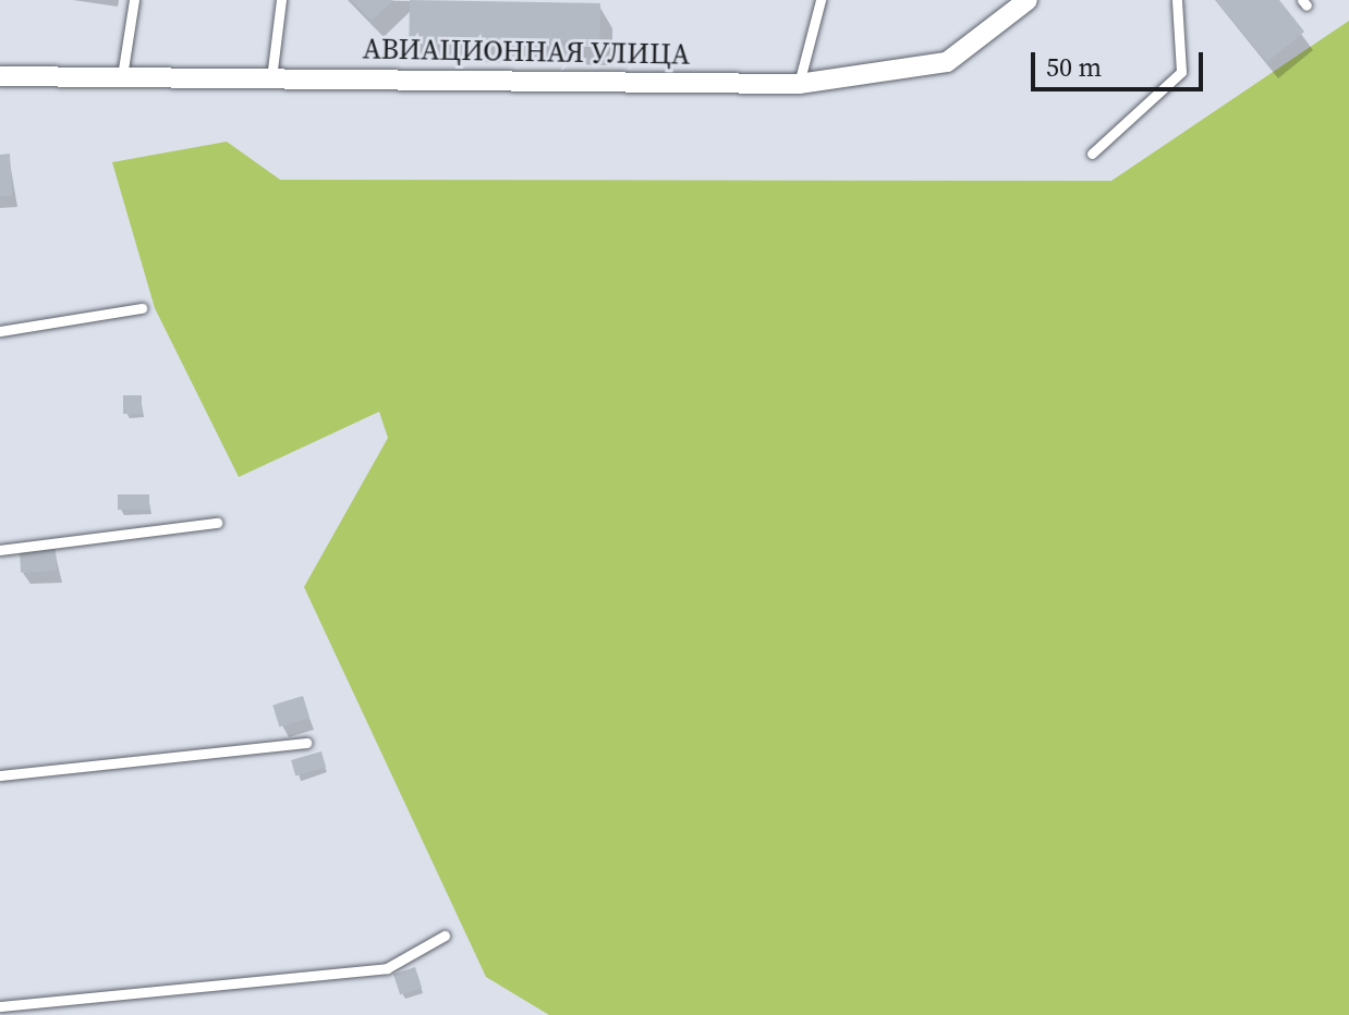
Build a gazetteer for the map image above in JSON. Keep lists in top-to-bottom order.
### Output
{
  "streets": {
    "street": ["АВИАЦИОННАЯ УЛИЦА"]
  },
  "scale_bar": "50 m"
}
